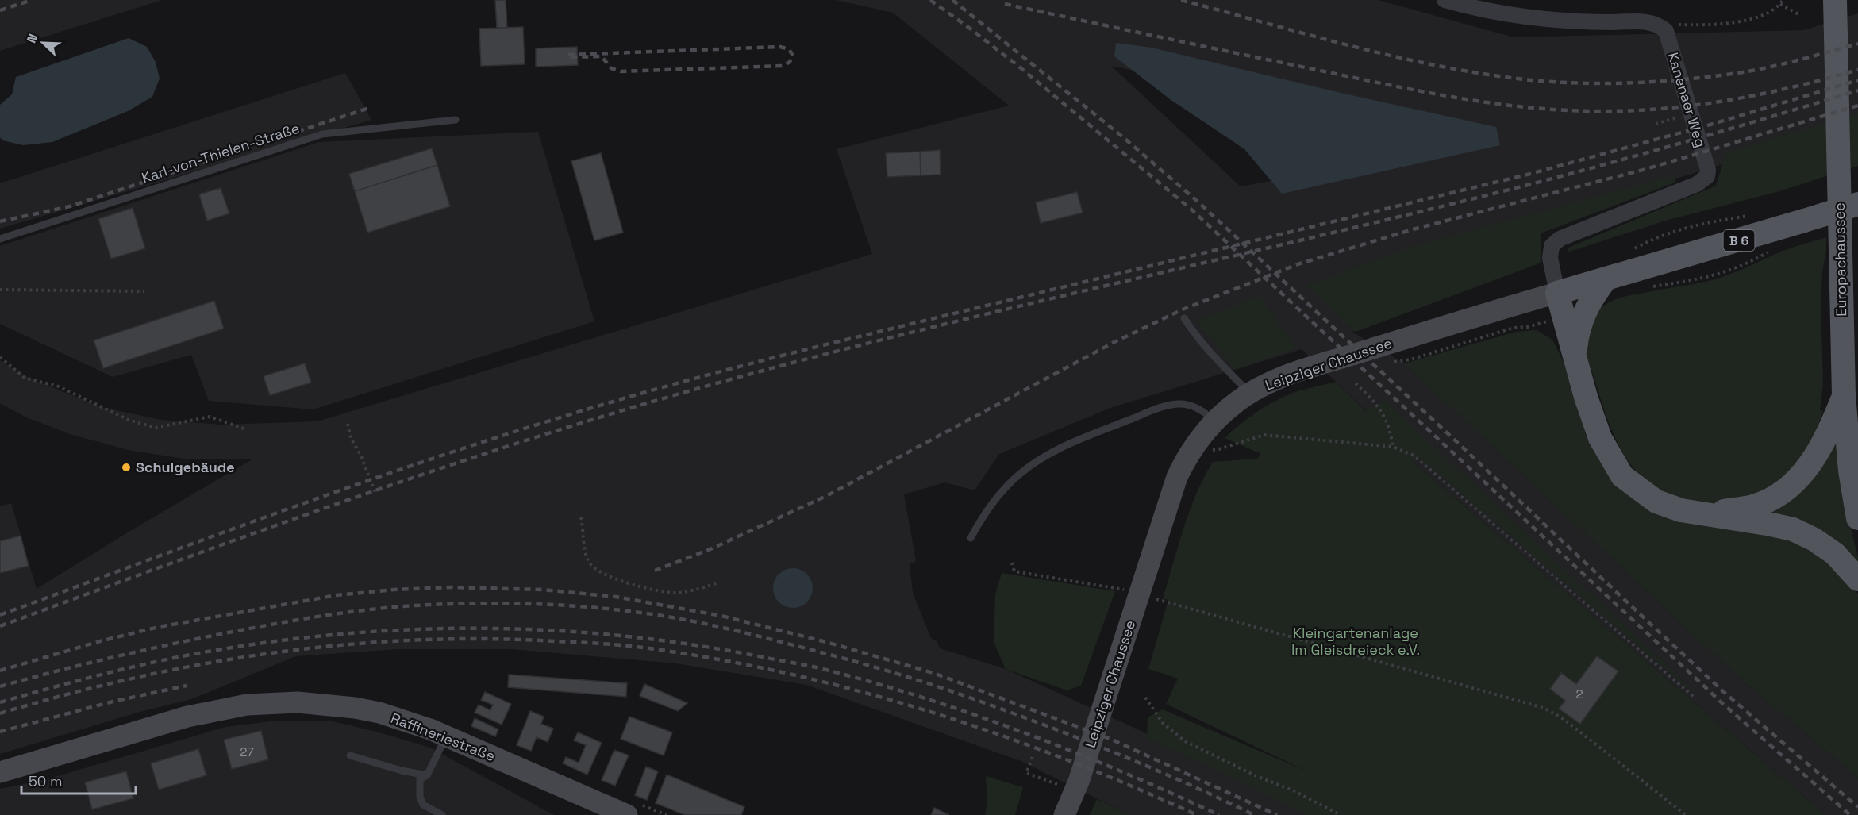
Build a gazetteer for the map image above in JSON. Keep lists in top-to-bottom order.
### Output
{
  "streets": {
    "main road": [
      "B 6",
      "Europachaussee",
      "Leipziger Chaussee",
      "Raffineriestraße"
    ],
    "street": ["Kanenaer Weg"],
    "lane": ["Karl-von-Thielen-Straße"]
  },
  "crossings": [
    ["Kanenaer Weg", "Leipziger Chaussee"]
  ],
  "parks": ["Kleingartenanlage Im Gleisdreieck e.V."],
  "places": ["Schulgebäude"],
  "house_numbers": ["2", "27"],
  "scale_bar": "50 m",
  "north": "top left"
}
